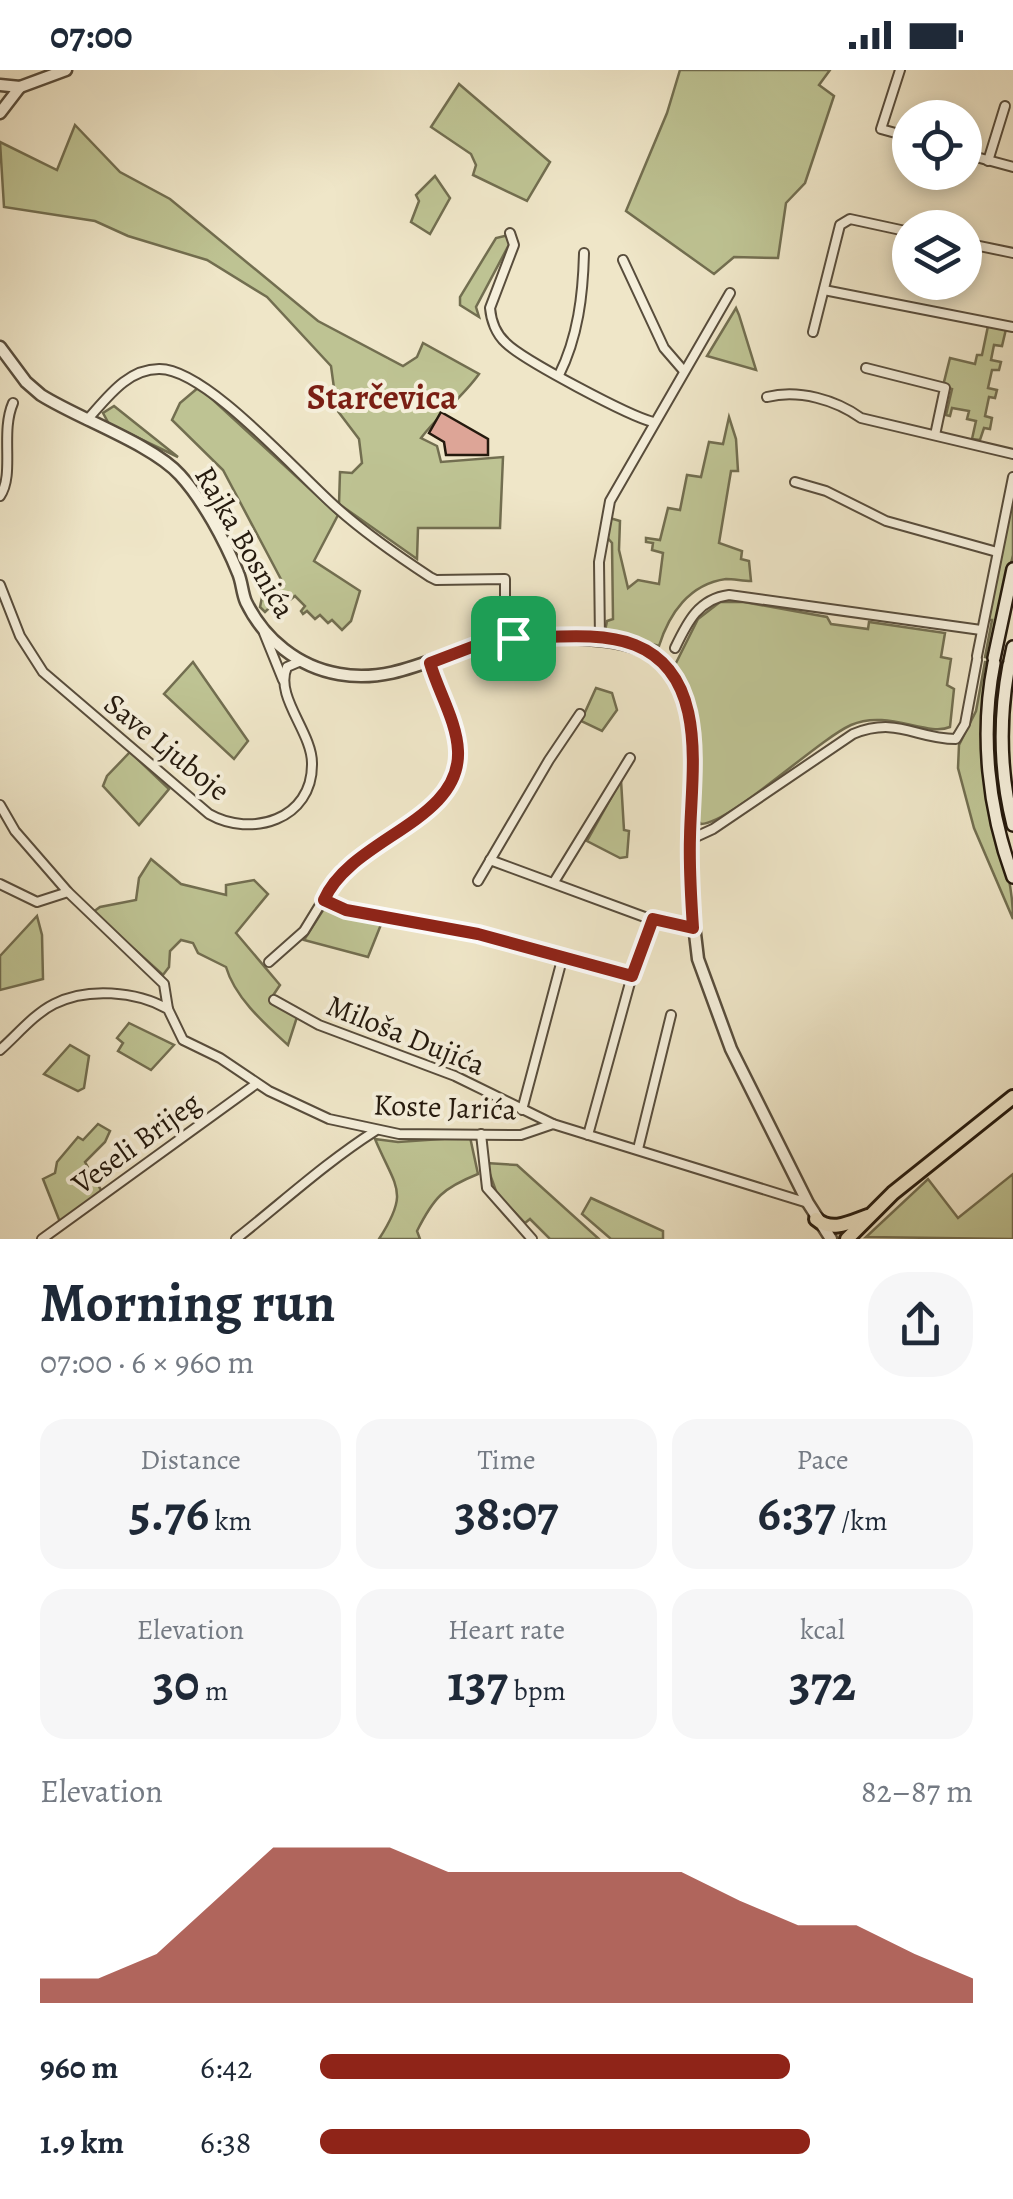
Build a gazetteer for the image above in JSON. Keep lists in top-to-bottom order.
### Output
{
  "streets": {
    "street": [
      "Rajka Bosnića",
      "Save Ljuboje",
      "Miloša Dujića",
      "Koste Jarića",
      "Veseli Brijeg"
    ]
  },
  "crossings": [
    ["Rajka Bosnića", "Save Ljuboje"],
    ["Miloša Dujića", "Koste Jarića"],
    ["Koste Jarića", "Veseli Brijeg"]
  ],
  "districts": ["Starčevica"],
  "page": {
    "status": "07:00",
    "heading": ["Morning run", "07:00 · 6 × 960 m"],
    "stats": [
      ["Distance", "5.76 km"],
      ["Time", "38:07"],
      ["Pace", "6:37 /km"],
      ["Elevation", "30 m"],
      ["Heart rate", "137 bpm"],
      ["kcal", "372"]
    ],
    "chart": ["Elevation", "82–87 m"],
    "list": [
      {
        "name": "960 m",
        "note": "6:42"
      },
      {
        "name": "1.9 km",
        "note": "6:38"
      }
    ]
  }
}
